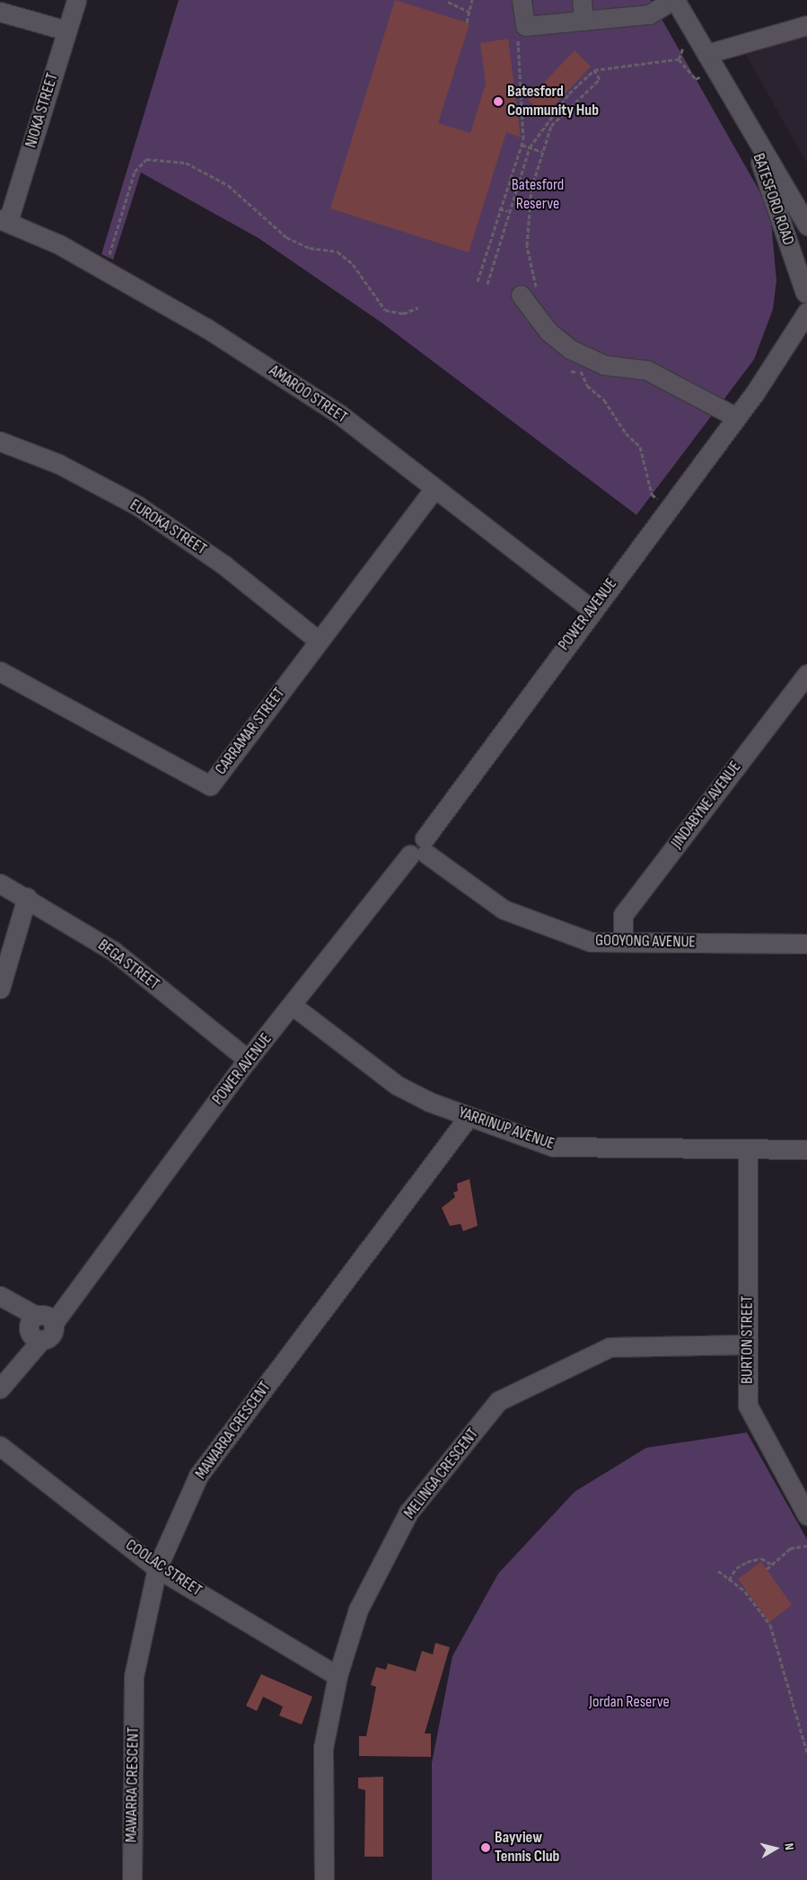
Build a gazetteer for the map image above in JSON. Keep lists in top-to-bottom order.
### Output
{
  "streets": {
    "street": [
      "NIOKA STREET",
      "BATESFORD ROAD",
      "AMAROO STREET",
      "EUROKA STREET",
      "POWER AVENUE",
      "CARRAMAR STREET",
      "JINDABYNE AVENUE",
      "GOOYONG AVENUE",
      "BEGA STREET",
      "YARRINUP AVENUE",
      "BURTON STREET",
      "MAWARRA CRESCENT",
      "MELINGA CRESCENT",
      "COOLAC STREET"
    ]
  },
  "crossings": [
    ["NIOKA STREET", "AMAROO STREET"],
    ["BATESFORD ROAD", "POWER AVENUE"],
    ["AMAROO STREET", "POWER AVENUE"],
    ["AMAROO STREET", "CARRAMAR STREET"],
    ["EUROKA STREET", "CARRAMAR STREET"],
    ["POWER AVENUE", "GOOYONG AVENUE"],
    ["POWER AVENUE", "BEGA STREET"],
    ["POWER AVENUE", "YARRINUP AVENUE"],
    ["JINDABYNE AVENUE", "GOOYONG AVENUE"],
    ["YARRINUP AVENUE", "BURTON STREET"],
    ["YARRINUP AVENUE", "MAWARRA CRESCENT"],
    ["BURTON STREET", "MELINGA CRESCENT"],
    ["MAWARRA CRESCENT", "COOLAC STREET"],
    ["MELINGA CRESCENT", "COOLAC STREET"]
  ],
  "parks": ["Batesford Reserve", "Jordan Reserve"],
  "places": ["Batesford Community Hub", "Bayview Tennis Club"],
  "north": "right"
}
